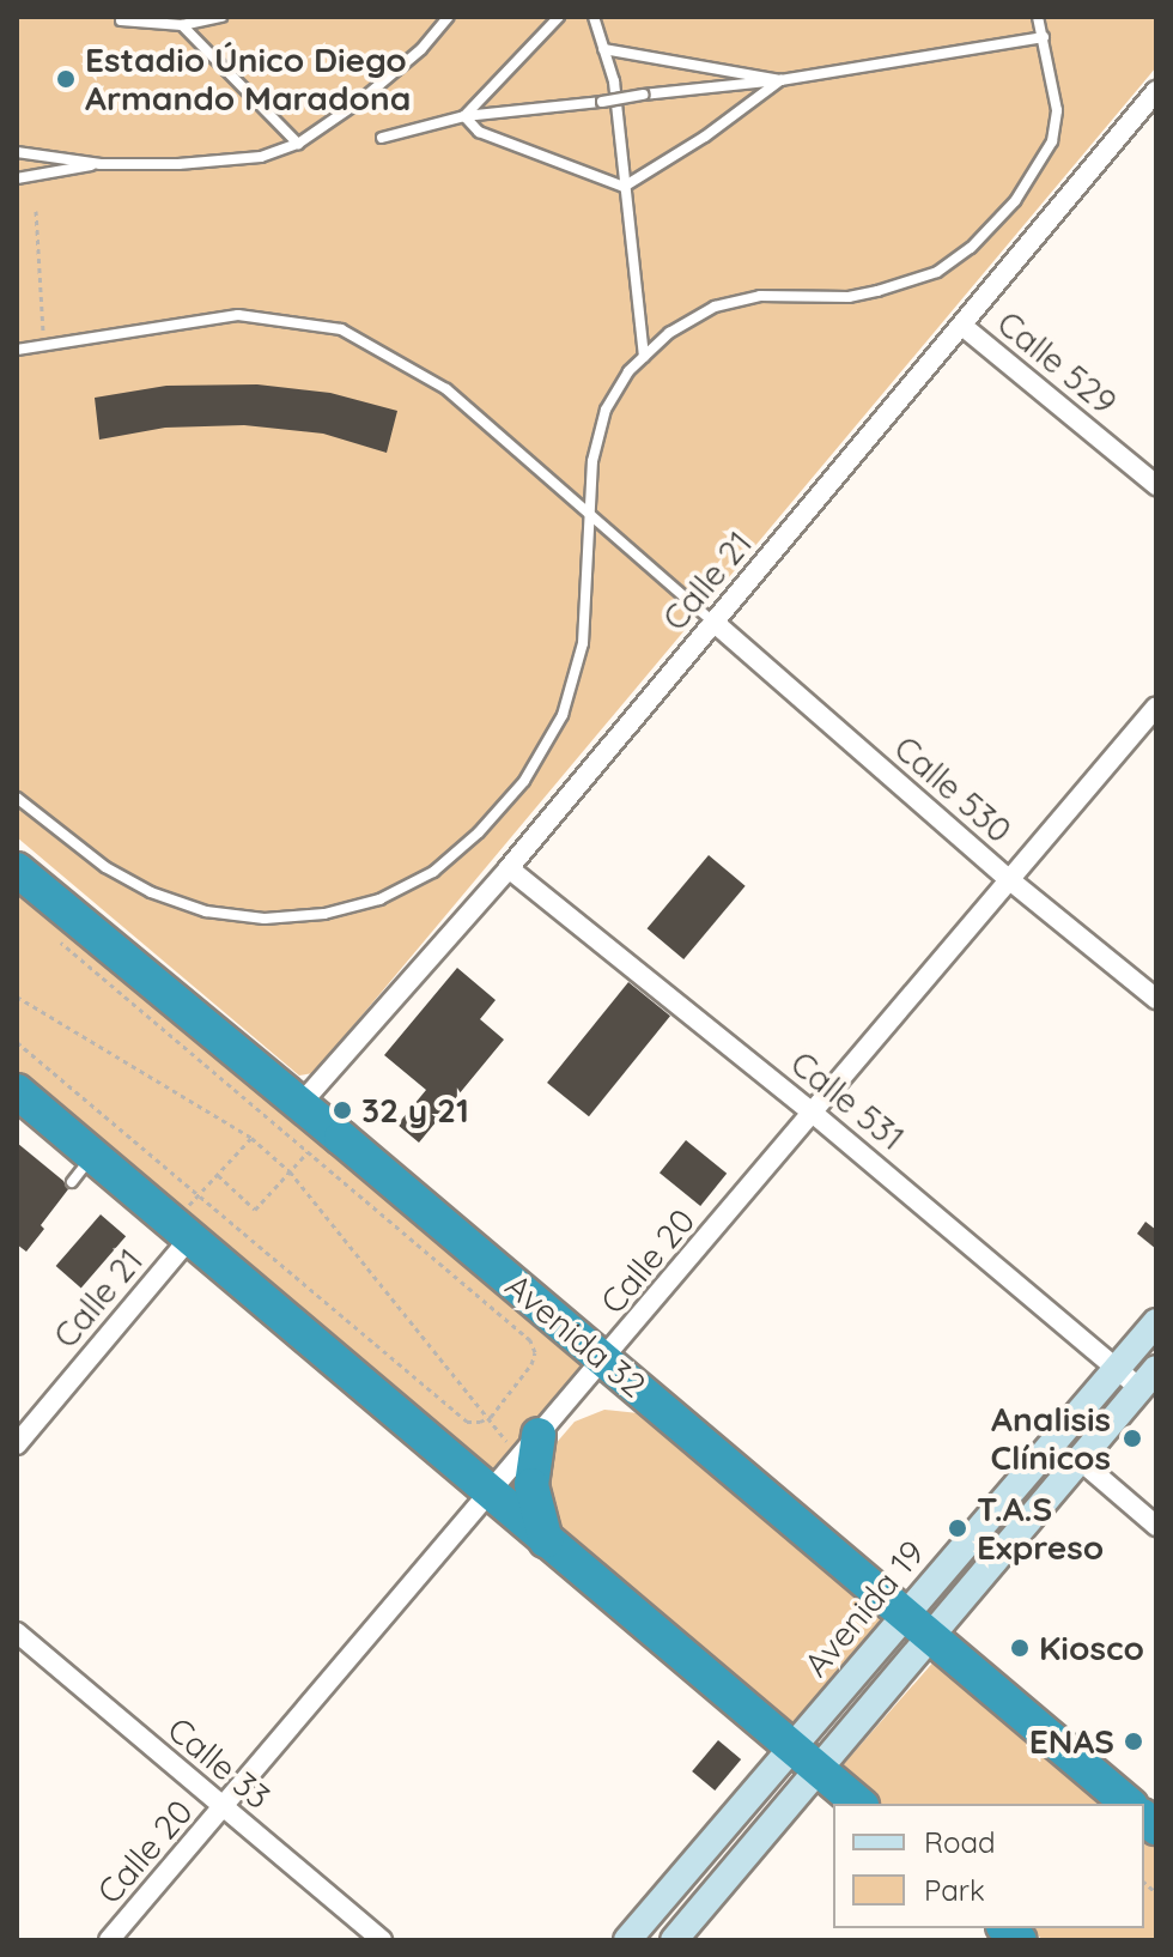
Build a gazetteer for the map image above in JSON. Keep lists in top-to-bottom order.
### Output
{
  "streets": {
    "highway": ["Avenida 32"],
    "main road": ["Avenida 19"],
    "street": [
      "Calle 529",
      "Calle 21",
      "Calle 530",
      "Calle 531",
      "Calle 20",
      "Calle 33"
    ]
  },
  "crossings": [
    ["Calle 529", "Calle 21"],
    ["Calle 21", "Calle 530"],
    ["Calle 21", "Calle 531"],
    ["Calle 21", "Avenida 32"],
    ["Calle 530", "Calle 20"],
    ["Calle 531", "Calle 20"],
    ["Calle 531", "Avenida 19"],
    ["Calle 20", "Avenida 32"],
    ["Calle 20", "Calle 33"],
    ["Avenida 32", "Avenida 19"]
  ],
  "places": [
    "Estadio Único Diego Armando Maradona",
    "32 y 21",
    "Analisis Clínicos",
    "T.A.S Expreso",
    "Kiosco",
    "ENAS"
  ],
  "legend": ["Road", "Park"]
}
